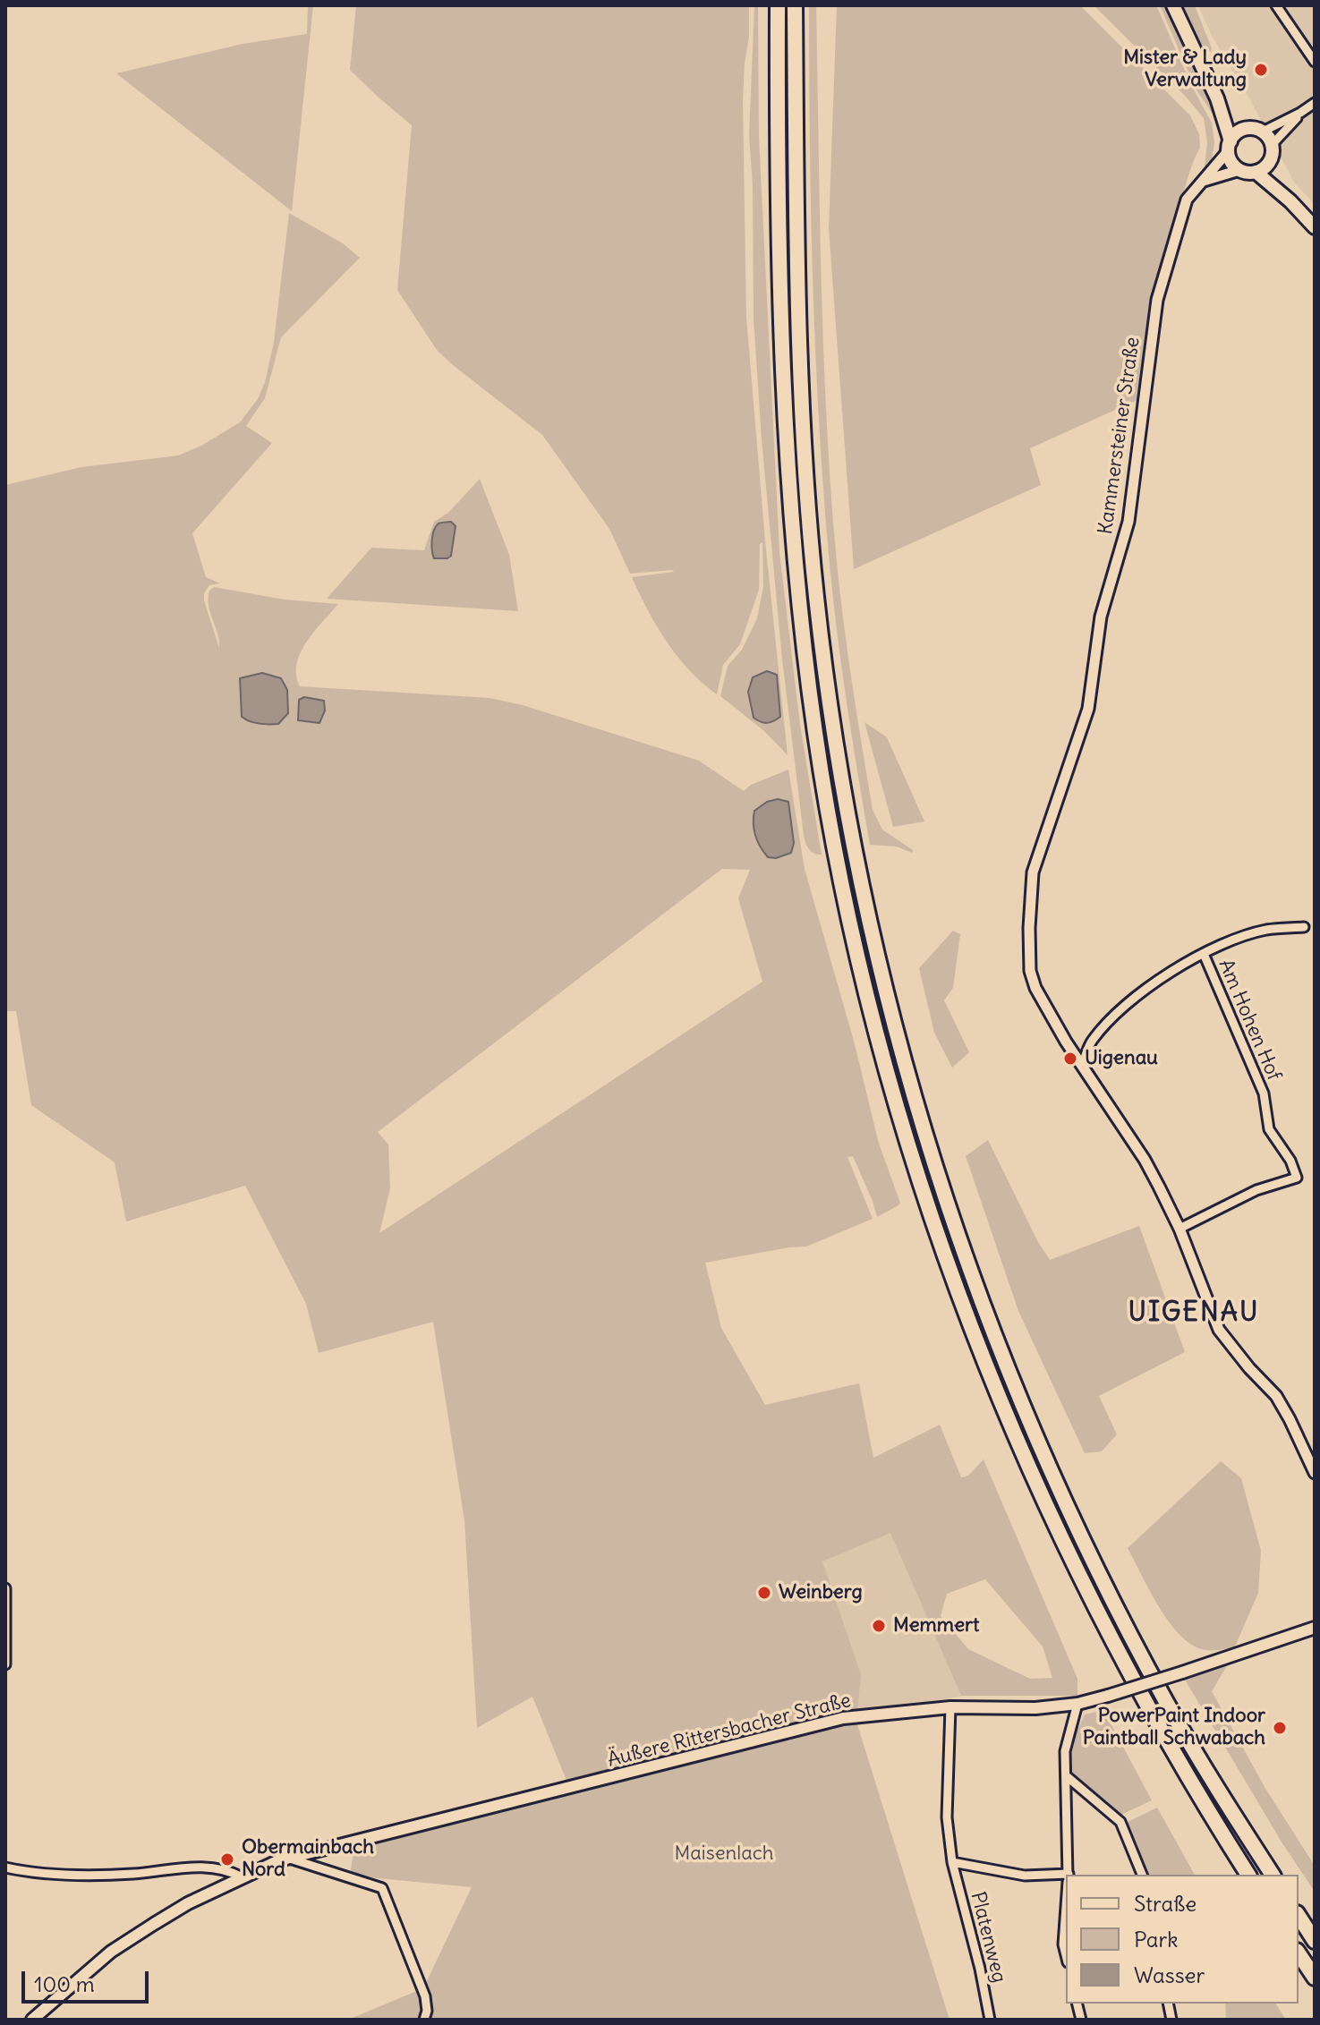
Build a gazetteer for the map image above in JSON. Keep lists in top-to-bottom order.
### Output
{
  "streets": {
    "main road": ["Äußere Rittersbacher Straße"],
    "street": ["Kammersteiner Straße", "Am Hohen Hof", "Platenweg"]
  },
  "crossings": [
    ["Kammersteiner Straße", "Am Hohen Hof"],
    ["Äußere Rittersbacher Straße", "Platenweg"]
  ],
  "districts": ["UIGENAU"],
  "parks": ["Maisenlach"],
  "places": [
    "Mister & Lady Verwaltung",
    "Uigenau",
    "Weinberg",
    "Memmert",
    "PowerPaint Indoor Paintball Schwabach",
    "Obermainbach Nord"
  ],
  "legend": ["Straße", "Park", "Wasser"],
  "scale_bar": "100 m"
}
